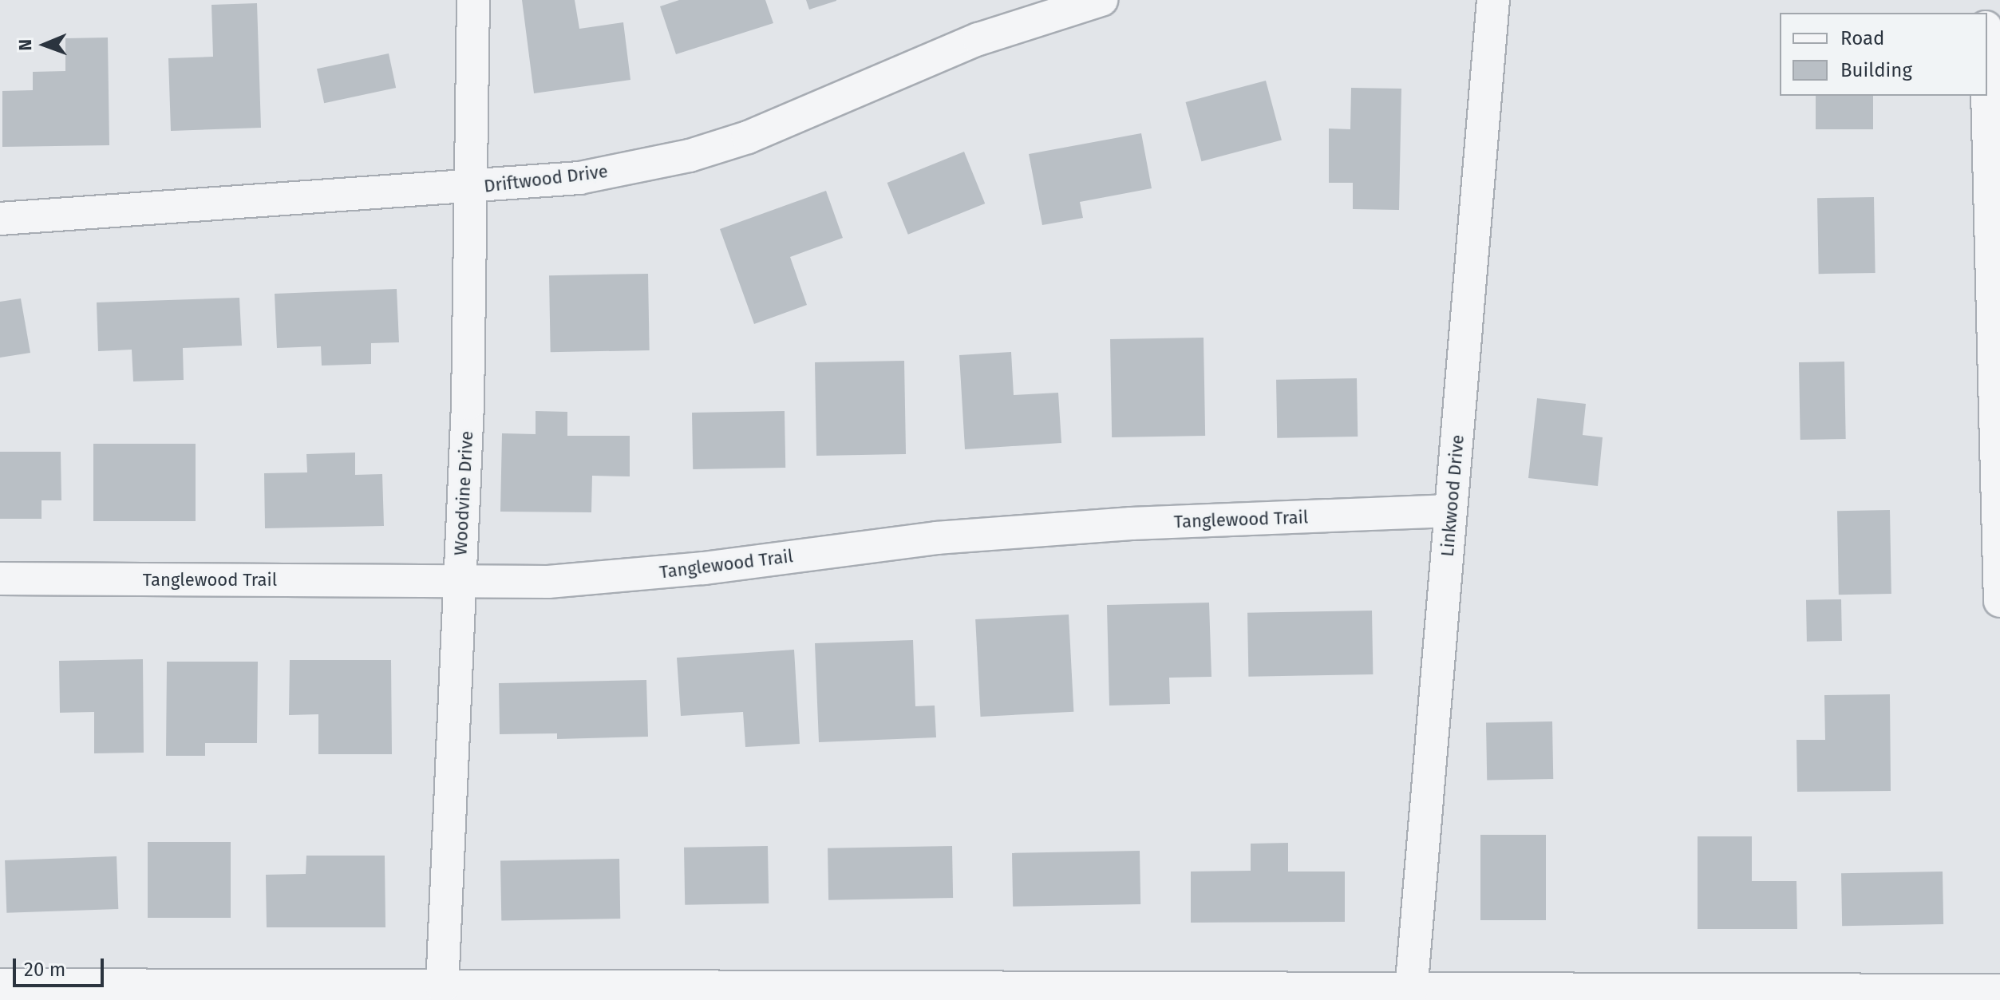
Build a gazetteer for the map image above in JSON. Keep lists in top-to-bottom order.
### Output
{
  "streets": {
    "street": [
      "Driftwood Drive",
      "Woodvine Drive",
      "Linkwood Drive",
      "Tanglewood Trail"
    ]
  },
  "crossings": [
    ["Driftwood Drive", "Woodvine Drive"],
    ["Woodvine Drive", "Tanglewood Trail"],
    ["Linkwood Drive", "Tanglewood Trail"]
  ],
  "legend": ["Road", "Building"],
  "scale_bar": "20 m",
  "north": "left"
}
